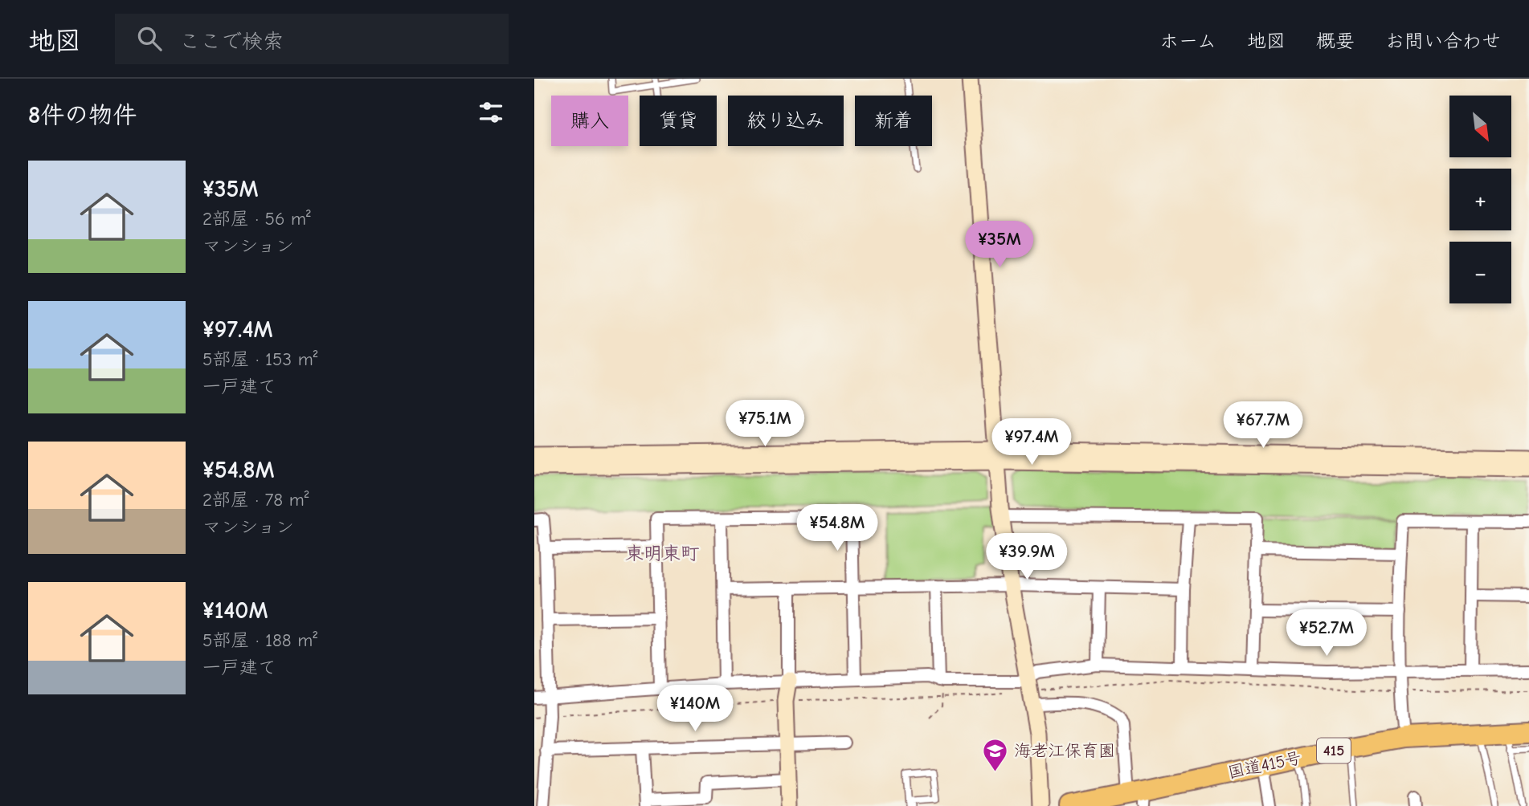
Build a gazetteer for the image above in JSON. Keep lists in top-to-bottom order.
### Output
{
  "streets": {
    "highway": ["415", "国道415号"]
  },
  "districts": ["東明東町"],
  "places": {
    "school or university": ["海老江保育園"]
  },
  "north": "bottom right",
  "page": {
    "header": "地図",
    "search": "ここで検索",
    "nav": [
      "ホーム",
      "地図",
      "概要",
      "お問い合わせ"
    ],
    "heading": "8件の物件",
    "map_buttons": ["+", "−"],
    "chip": [
      "購入",
      "賃貸",
      "絞り込み",
      "新着"
    ],
    "list": [
      {
        "name": "¥35M",
        "note": "2部屋 · 56 m² · マンション"
      },
      {
        "name": "¥97.4M",
        "note": "5部屋 · 153 m² · 一戸建て"
      },
      {
        "name": "¥54.8M",
        "note": "2部屋 · 78 m² · マンション"
      },
      {
        "name": "¥140M",
        "note": "5部屋 · 188 m² · 一戸建て"
      }
    ],
    "price": [
      "¥35M",
      "¥75.1M",
      "¥67.7M",
      "¥97.4M",
      "¥54.8M",
      "¥39.9M",
      "¥52.7M",
      "¥140M"
    ]
  }
}
